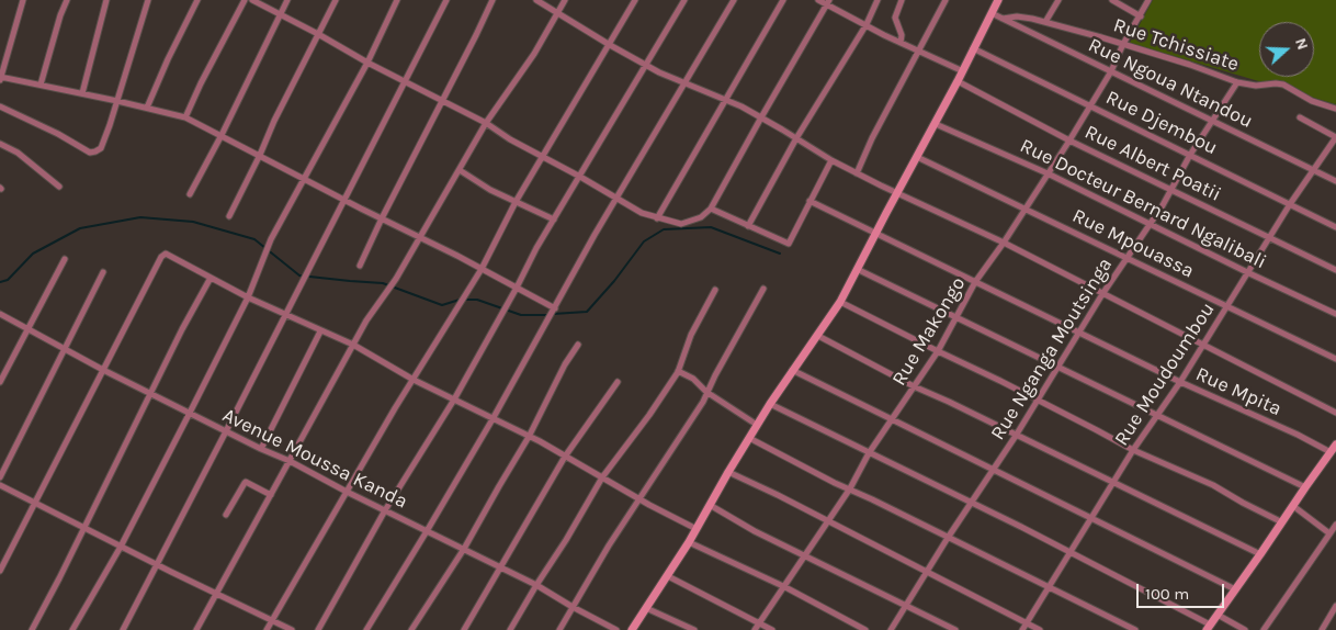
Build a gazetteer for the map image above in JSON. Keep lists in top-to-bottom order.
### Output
{
  "streets": {
    "street": [
      "Rue Tchissiate",
      "Rue Ngoua Ntandou",
      "Rue Djembou",
      "Rue Albert Poatii",
      "Rue Docteur Bernard Ngalibali",
      "Rue Mpouassa",
      "Rue Makongo",
      "Rue Nganga Moutsinga",
      "Rue Moudoumbou",
      "Rue Mpita",
      "Avenue Moussa Kanda"
    ]
  },
  "crossings": [
    ["Rue Tchissiate", "Rue Ngoua Ntandou"],
    ["Rue Tchissiate", "Rue Makongo"],
    ["Rue Tchissiate", "Rue Nganga Moutsinga"],
    ["Rue Ngoua Ntandou", "Rue Makongo"],
    ["Rue Ngoua Ntandou", "Rue Nganga Moutsinga"],
    ["Rue Ngoua Ntandou", "Rue Moudoumbou"],
    ["Rue Djembou", "Rue Makongo"],
    ["Rue Djembou", "Rue Nganga Moutsinga"],
    ["Rue Djembou", "Rue Moudoumbou"],
    ["Rue Albert Poatii", "Rue Makongo"],
    ["Rue Albert Poatii", "Rue Nganga Moutsinga"],
    ["Rue Albert Poatii", "Rue Moudoumbou"],
    ["Rue Docteur Bernard Ngalibali", "Rue Makongo"],
    ["Rue Docteur Bernard Ngalibali", "Rue Nganga Moutsinga"],
    ["Rue Docteur Bernard Ngalibali", "Rue Moudoumbou"],
    ["Rue Mpouassa", "Rue Makongo"],
    ["Rue Mpouassa", "Rue Nganga Moutsinga"],
    ["Rue Mpouassa", "Rue Moudoumbou"],
    ["Rue Makongo", "Rue Mpita"],
    ["Rue Nganga Moutsinga", "Rue Mpita"],
    ["Rue Moudoumbou", "Rue Mpita"]
  ],
  "scale_bar": "100 m",
  "north": "right"
}
